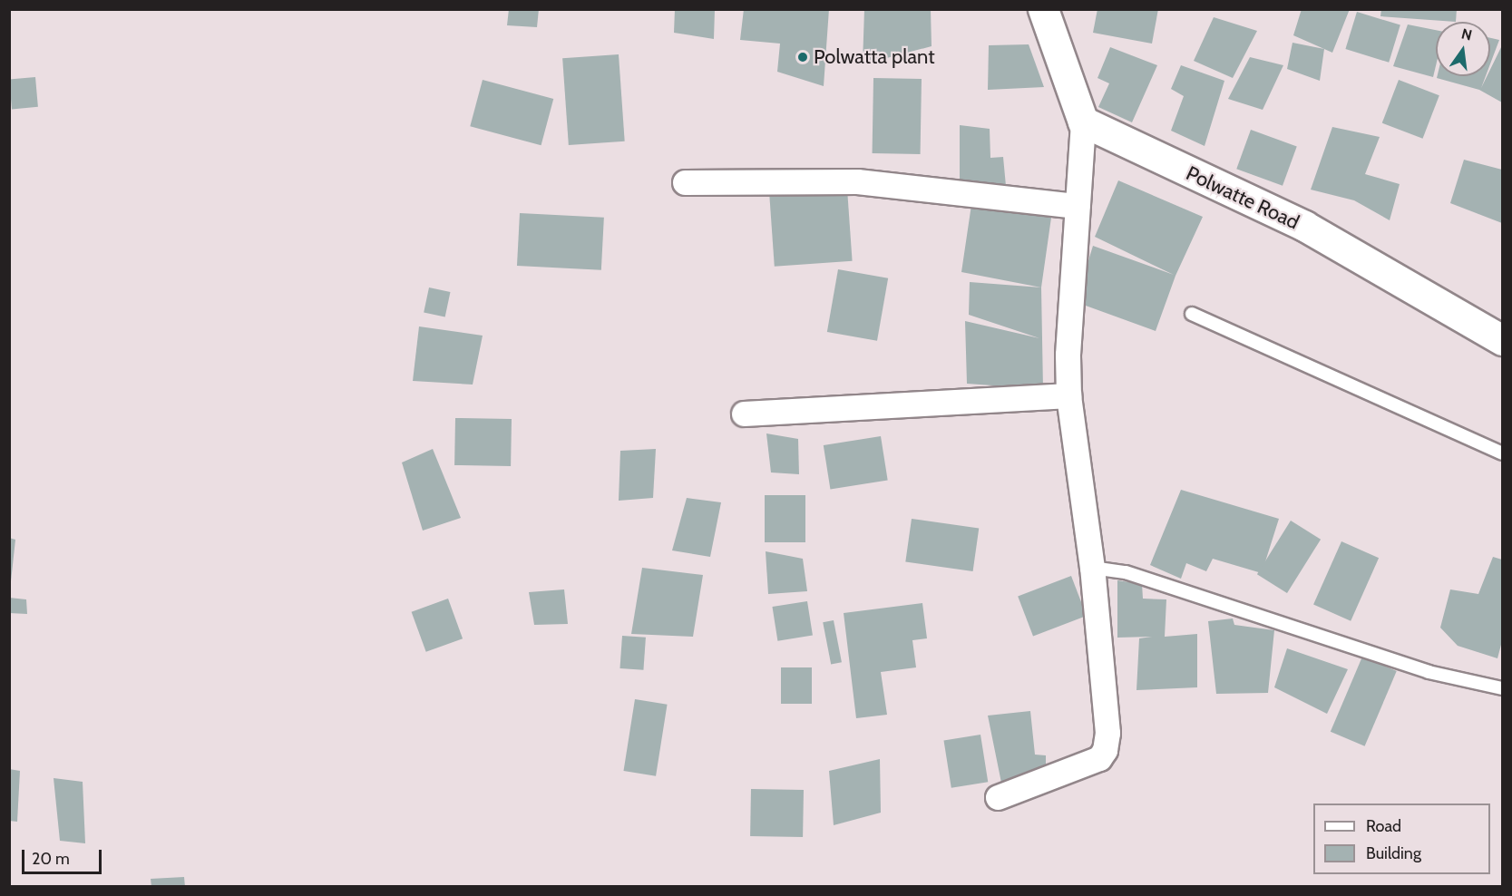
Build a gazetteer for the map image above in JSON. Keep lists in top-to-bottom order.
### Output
{
  "streets": {
    "street": ["Polwatte Road"]
  },
  "places": ["Polwatta plant"],
  "legend": ["Road", "Building"],
  "scale_bar": "20 m",
  "north": "top"
}
